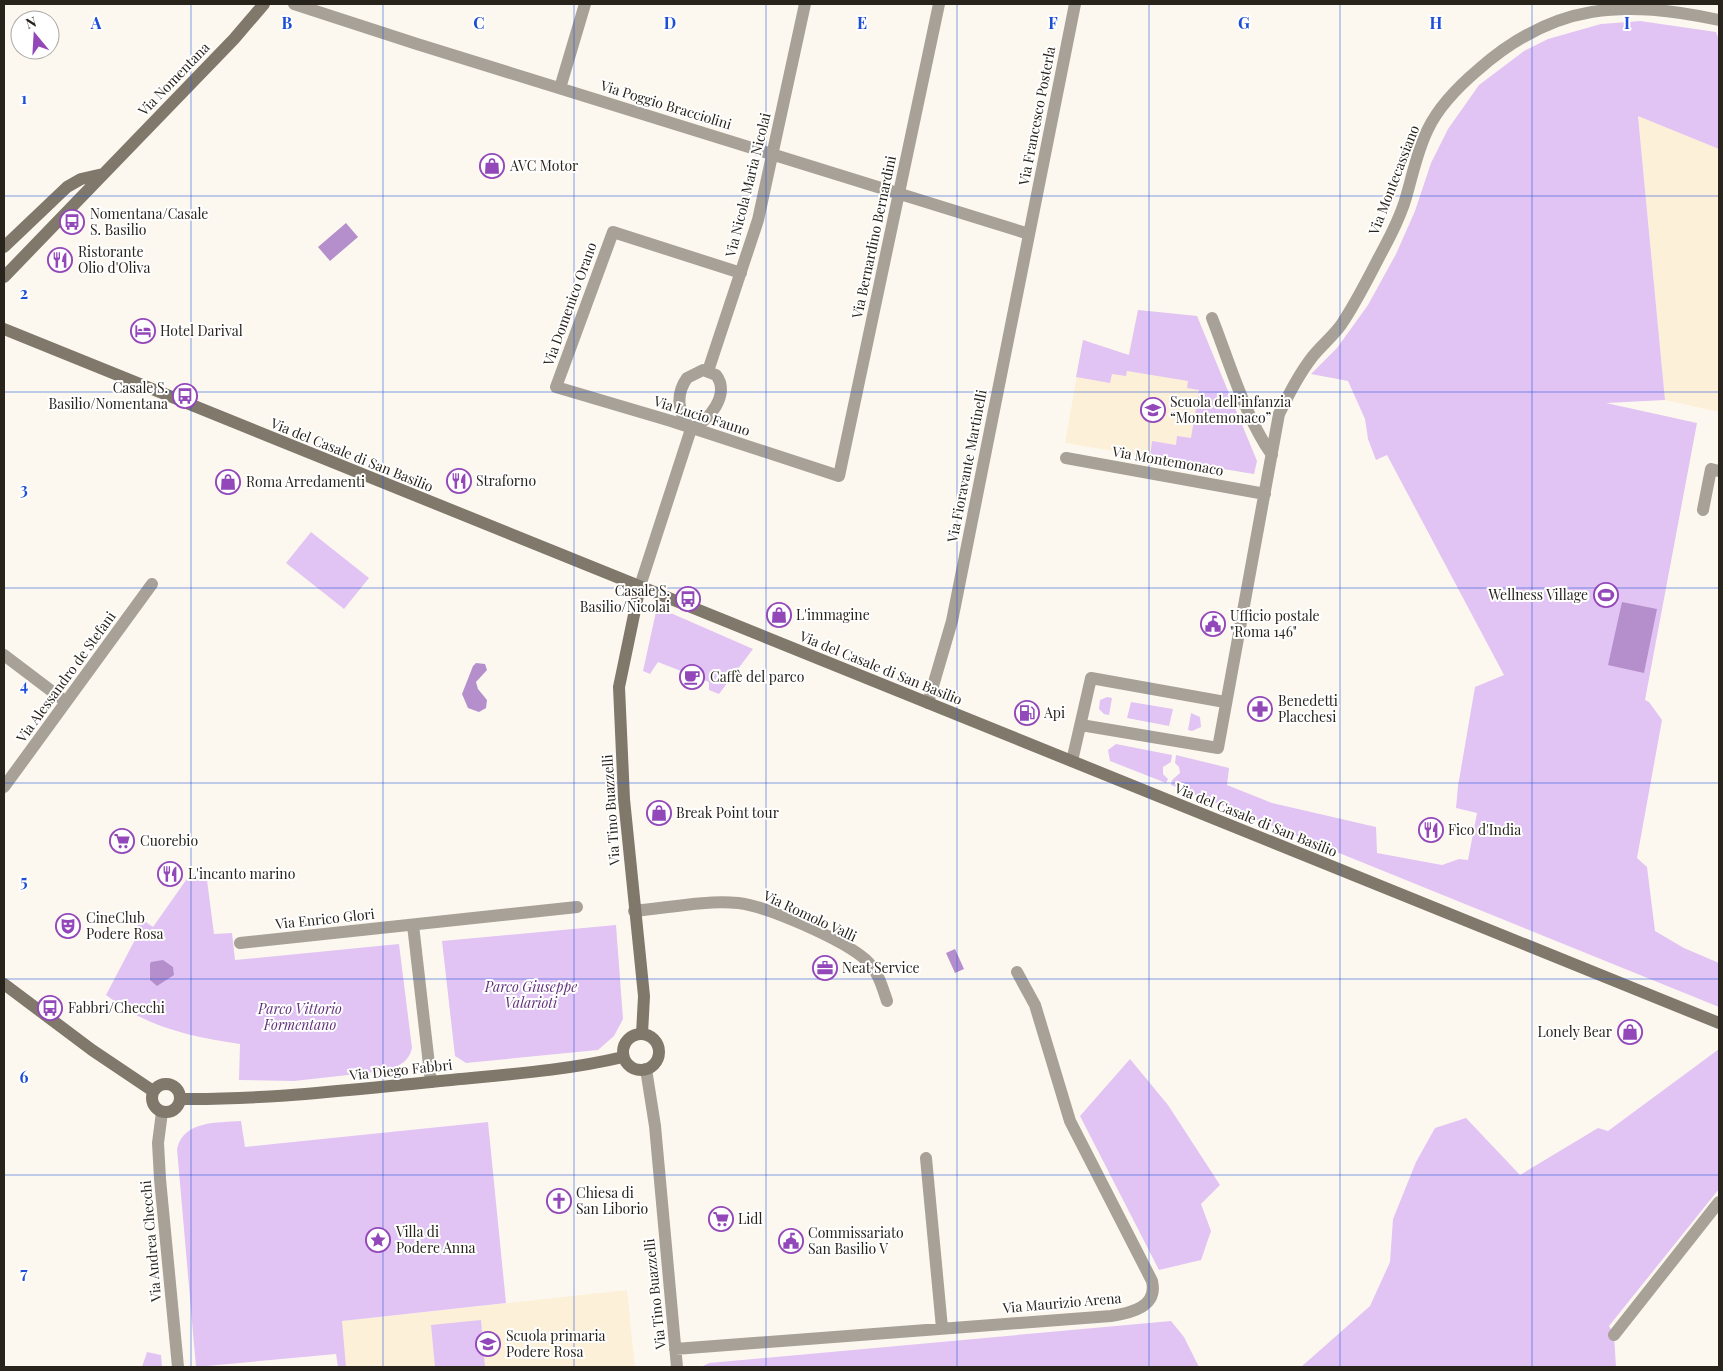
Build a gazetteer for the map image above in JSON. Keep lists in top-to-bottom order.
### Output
{
  "streets": {
    "street": [
      "Via Nomentana",
      "Via Poggio Bracciolini",
      "Via Francesco Posterla",
      "Via Montecassiano",
      "Via Nicola Maria Nicolai",
      "Via Bernardino Bernardini",
      "Via Domenico Orano",
      "Via Lucio Fauno",
      "Via del Casale di San Basilio",
      "Via Montemonaco",
      "Via Fioravante Martinelli",
      "Via Alessandro de Stefani",
      "Via Tino Buazzelli",
      "Via Romolo Valli",
      "Via Enrico Glori",
      "Via Diego Fabbri",
      "Via Andrea Checchi",
      "Via Maurizio Arena"
    ]
  },
  "crossings": [
    ["Via Poggio Bracciolini", "Via Francesco Posterla"],
    ["Via Poggio Bracciolini", "Via Nicola Maria Nicolai"],
    ["Via Poggio Bracciolini", "Via Bernardino Bernardini"],
    ["Via Poggio Bracciolini", "Via Fioravante Martinelli"],
    ["Via Francesco Posterla", "Via Fioravante Martinelli"],
    ["Via Montecassiano", "Via Montemonaco"],
    ["Via Nicola Maria Nicolai", "Via Domenico Orano"],
    ["Via Nicola Maria Nicolai", "Via Lucio Fauno"],
    ["Via Bernardino Bernardini", "Via Lucio Fauno"],
    ["Via Domenico Orano", "Via Lucio Fauno"],
    ["Via del Casale di San Basilio", "Via Fioravante Martinelli"],
    ["Via del Casale di San Basilio", "Via Tino Buazzelli"],
    ["Via Tino Buazzelli", "Via Romolo Valli"],
    ["Via Tino Buazzelli", "Via Diego Fabbri"],
    ["Via Tino Buazzelli", "Via Maurizio Arena"],
    ["Via Diego Fabbri", "Via Andrea Checchi"]
  ],
  "parks": ["Parco Giuseppe Valarioti", "Parco Vittorio Formentano"],
  "places": {
    "shop": [
      "AVC Motor",
      "Roma Arredamenti",
      "L'immagine",
      "Break Point tour",
      "Lonely Bear"
    ],
    "bus stop": [
      "Nomentana/Casale S. Basilio",
      "Casale S. Basilio/Nomentana",
      "Casale S. Basilio/Nicolai",
      "Fabbri/Checchi"
    ],
    "restaurant": [
      "Ristorante Olio d'Oliva",
      "Straforno",
      "Fico d'India",
      "L'incanto marino"
    ],
    "hotel": ["Hotel Darival"],
    "school or university": ["Scuola dell’infanzia “Montemonaco”", "Scuola primaria Podere Rosa"],
    "sports": ["Wellness Village"],
    "public building": ["Ufficio postale \"Roma 146\"", "Commissariato San Basilio V"],
    "cafe": ["Caffè del parco"],
    "pharmacy": ["Benedetti Placchesi"],
    "fuel station": ["Api"],
    "supermarket": ["Cuorebio", "Lidl"],
    "theatre": ["CineClub Podere Rosa"],
    "office": ["Neat Service"],
    "church": ["Chiesa di San Liborio"],
    "place": ["Villa di Podere Anna"]
  },
  "north": "top",
  "grid": {
    "columns": [
      "A",
      "B",
      "C",
      "D",
      "E",
      "F",
      "G",
      "H",
      "I"
    ],
    "rows": [
      "1",
      "2",
      "3",
      "4",
      "5",
      "6",
      "7"
    ]
  }
}
